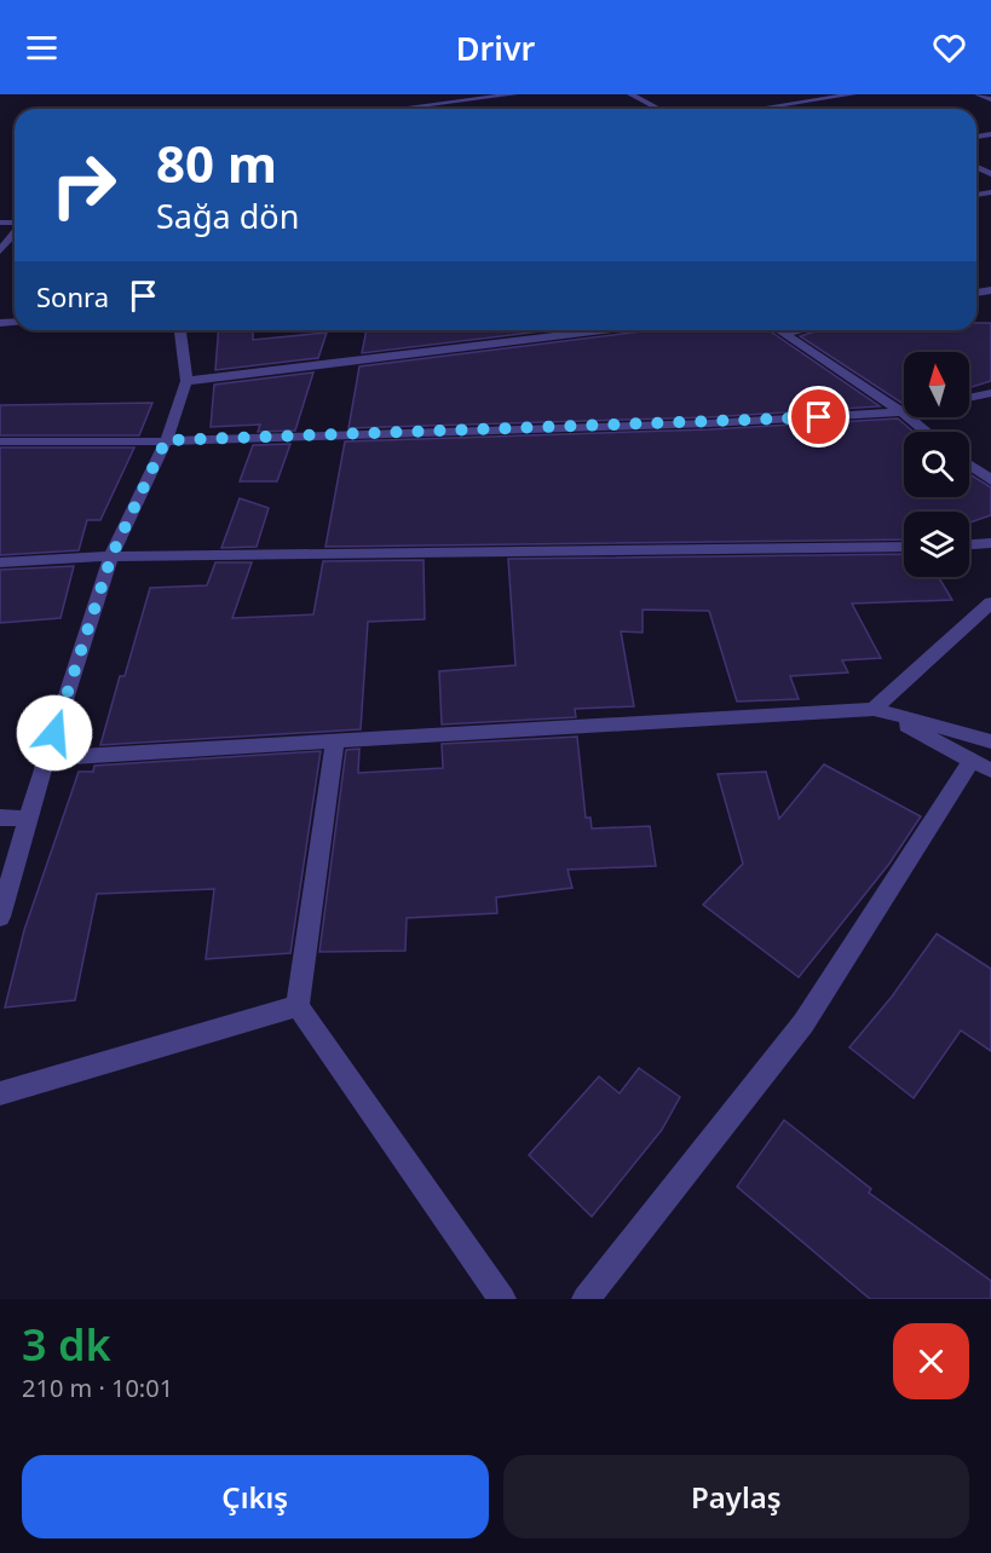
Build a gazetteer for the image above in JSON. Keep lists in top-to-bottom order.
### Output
{
  "north": "top",
  "page": {
    "header": "Drivr",
    "turn": ["80 m", "Sağa dön"],
    "then": "Sonra",
    "heading": ["3 dk", "210 m · 10:01"],
    "buttons": ["Çıkış", "Paylaş"]
  }
}
